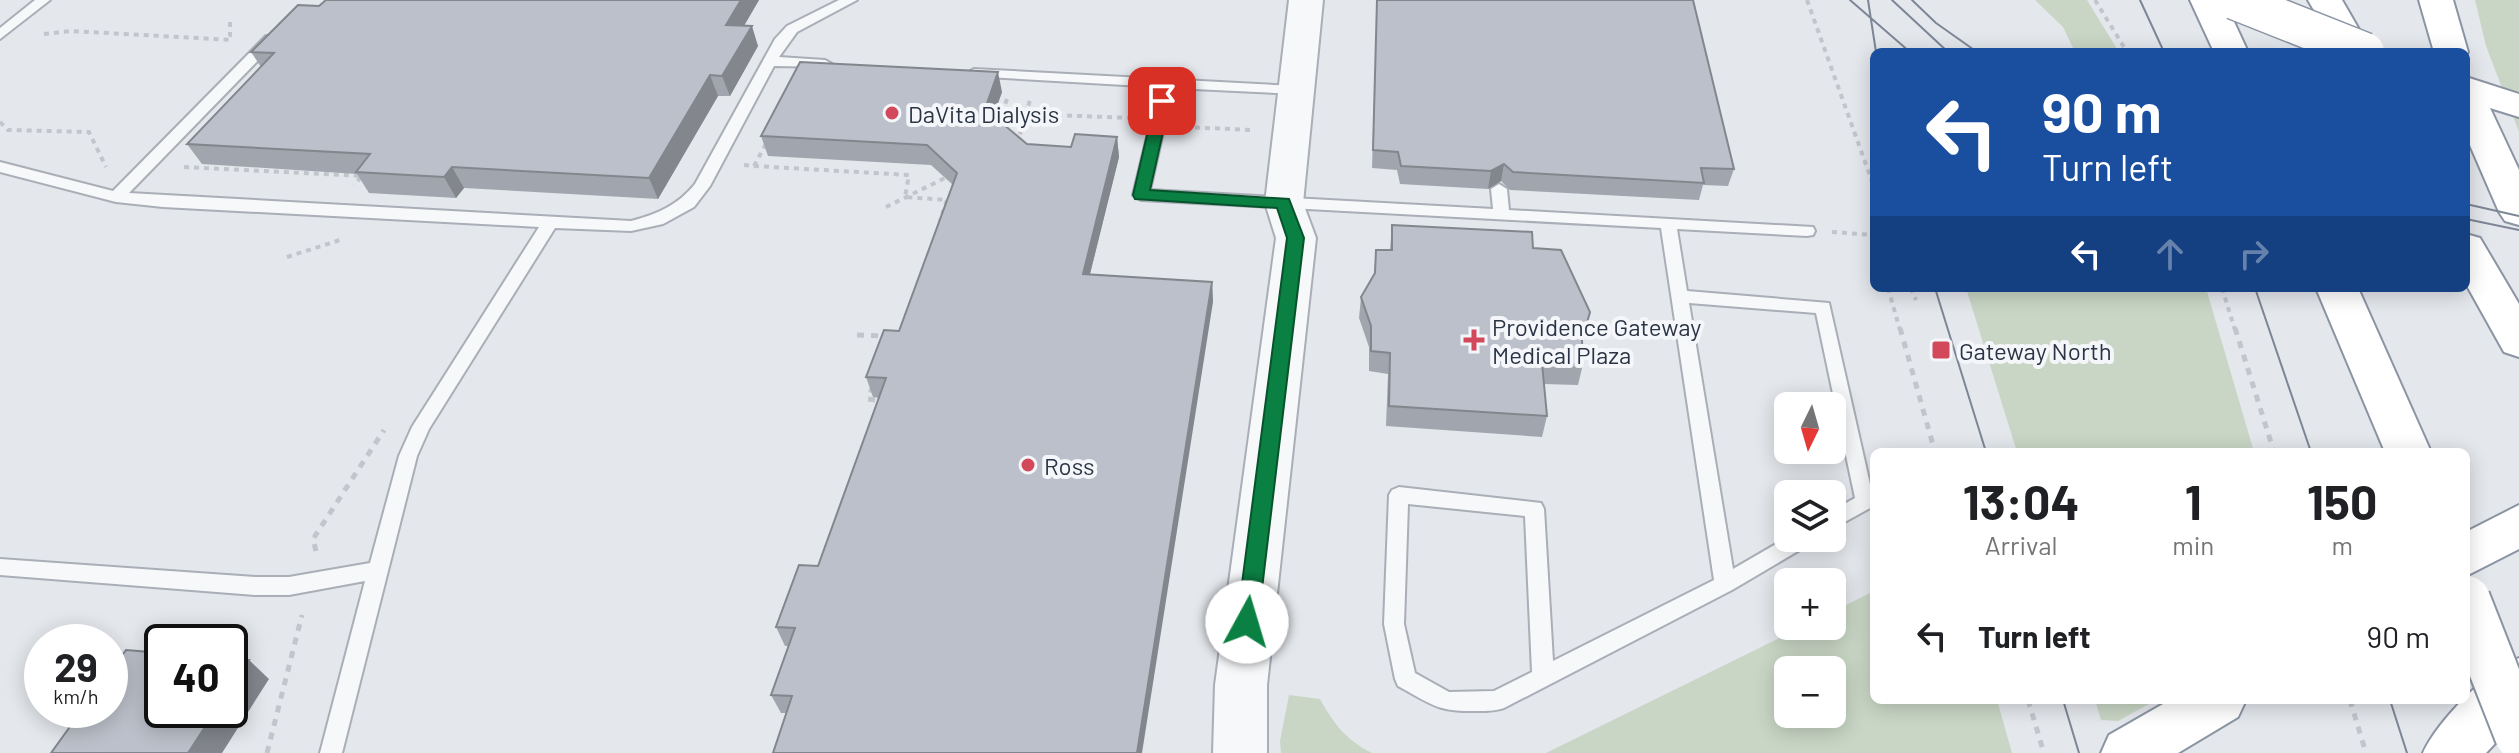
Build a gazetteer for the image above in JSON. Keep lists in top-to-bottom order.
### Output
{
  "places": {
    "other": ["DaVita Dialysis", "Ross"],
    "health": ["Providence Gateway Medical Plaza"],
    "transit": ["Gateway North"]
  },
  "north": "bottom",
  "page": {
    "turn": ["90 m", "Turn left"],
    "map_buttons": ["+", "−"],
    "eta": [
      "13:04",
      "Arrival",
      "1",
      "min",
      "150",
      "m"
    ],
    "list": [
      {
        "name": "Turn left",
        "value": "90 m"
      }
    ],
    "speed": "29 km/h",
    "limit": "40"
  }
}
